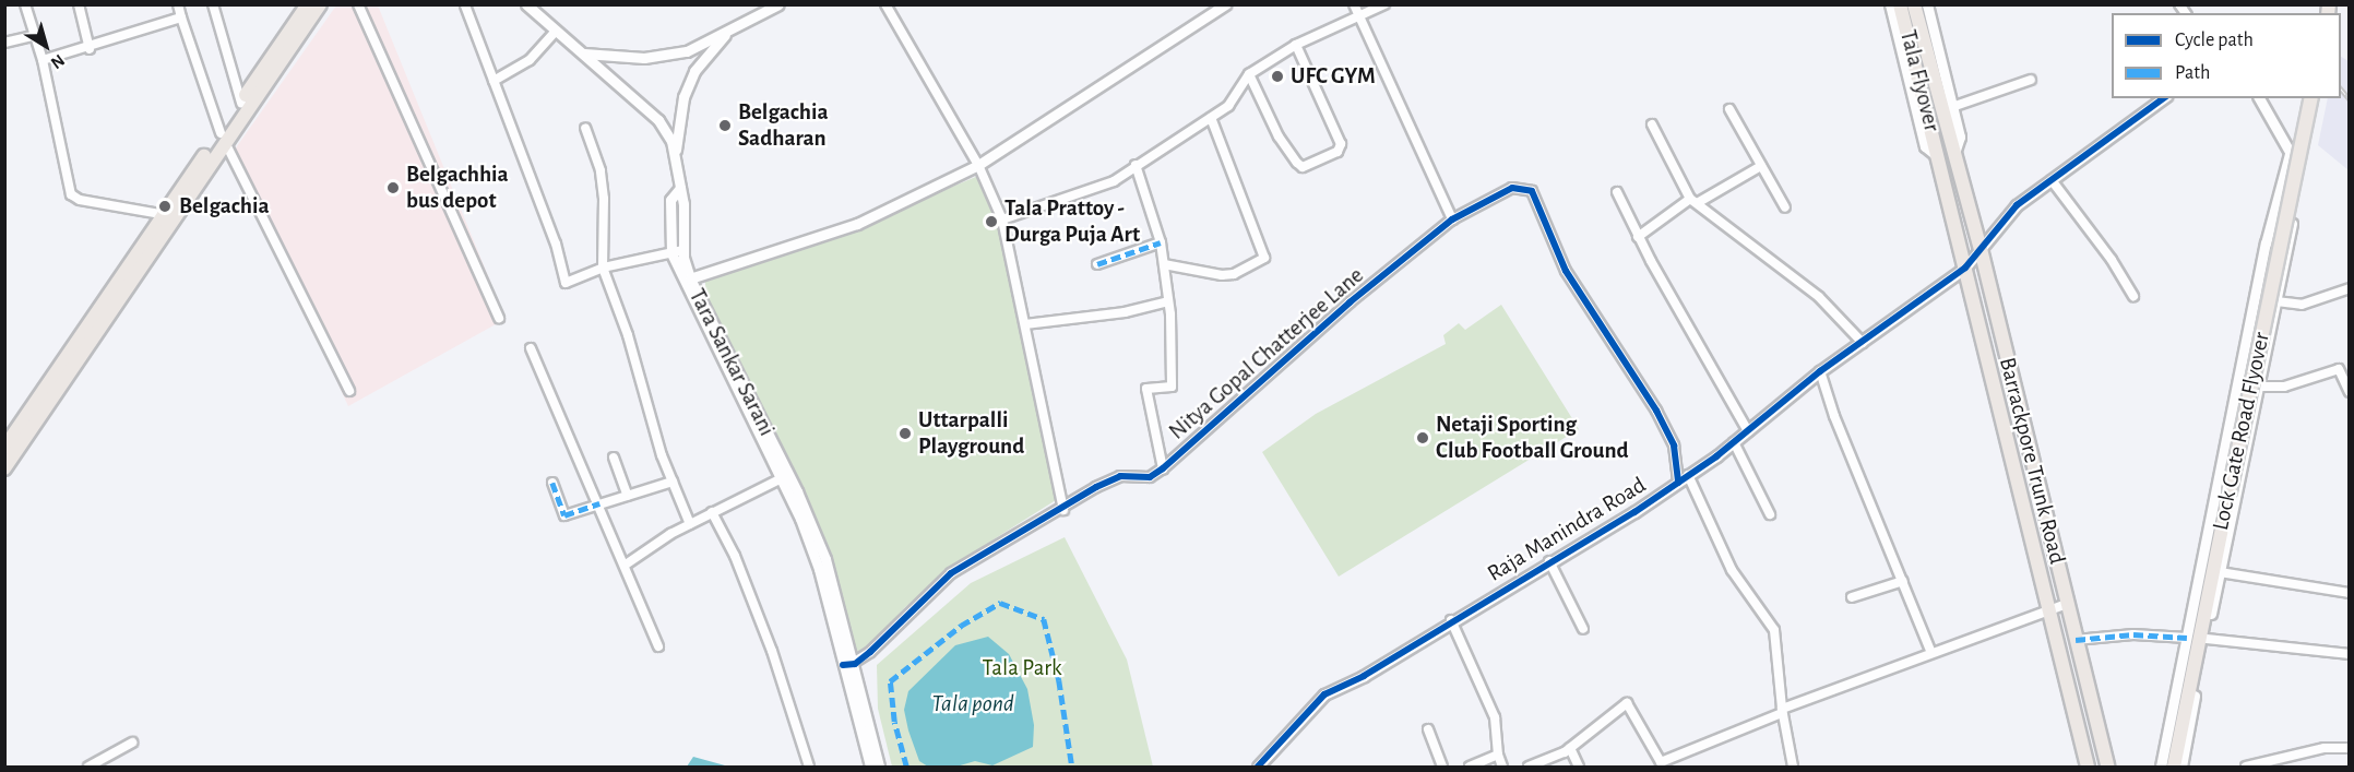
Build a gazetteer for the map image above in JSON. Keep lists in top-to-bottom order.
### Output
{
  "streets": {
    "main road": ["Tala Flyover", "Lock Gate Road Flyover", "Barrackpore Trunk Road"],
    "street": ["Nitya Gopal Chatterjee Lane", "Tara Sankar Sarani", "Raja Manindra Road"]
  },
  "crossings": [
    ["Tala Flyover", "Barrackpore Trunk Road"],
    ["Nitya Gopal Chatterjee Lane", "Tara Sankar Sarani"],
    ["Nitya Gopal Chatterjee Lane", "Raja Manindra Road"],
    ["Barrackpore Trunk Road", "Raja Manindra Road"]
  ],
  "water": ["Tala pond"],
  "parks": ["Tala Park"],
  "places": [
    "UFC GYM",
    "Belgachia Sadharan",
    "Belgachhia bus depot",
    "Belgachia",
    "Tala Prattoy - Durga Puja Art",
    "Uttarpalli Playground",
    "Netaji Sporting Club Football Ground"
  ],
  "legend": ["Cycle path", "Path"],
  "north": "bottom right"
}
